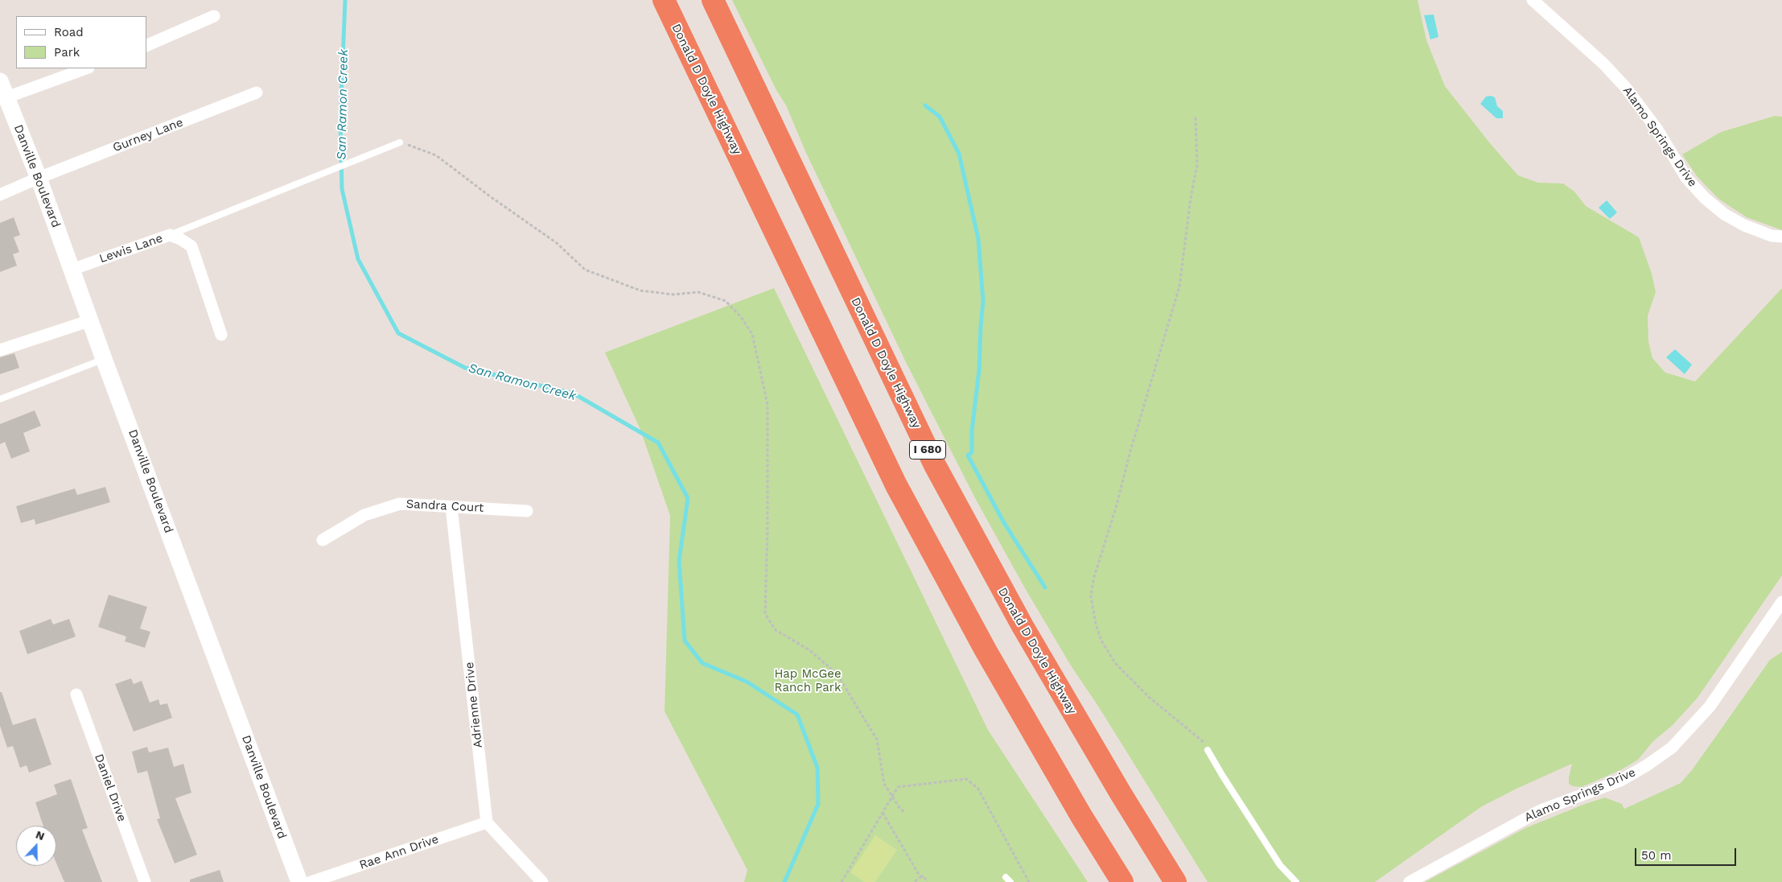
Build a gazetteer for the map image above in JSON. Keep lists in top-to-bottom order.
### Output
{
  "streets": {
    "highway": ["Donald D Doyle Highway", "I 680"],
    "main road": ["Danville Boulevard"],
    "street": [
      "Gurney Lane",
      "Alamo Springs Drive",
      "Lewis Lane",
      "Sandra Court",
      "Adrienne Drive",
      "Daniel Drive",
      "Rae Ann Drive"
    ]
  },
  "crossings": [
    ["Gurney Lane", "Danville Boulevard"],
    ["Danville Boulevard", "Lewis Lane"],
    ["Sandra Court", "Adrienne Drive"],
    ["Adrienne Drive", "Rae Ann Drive"]
  ],
  "water": ["San Ramon Creek"],
  "parks": ["Hap McGee Ranch Park"],
  "legend": ["Road", "Park"],
  "scale_bar": "50 m",
  "north": "top"
}
